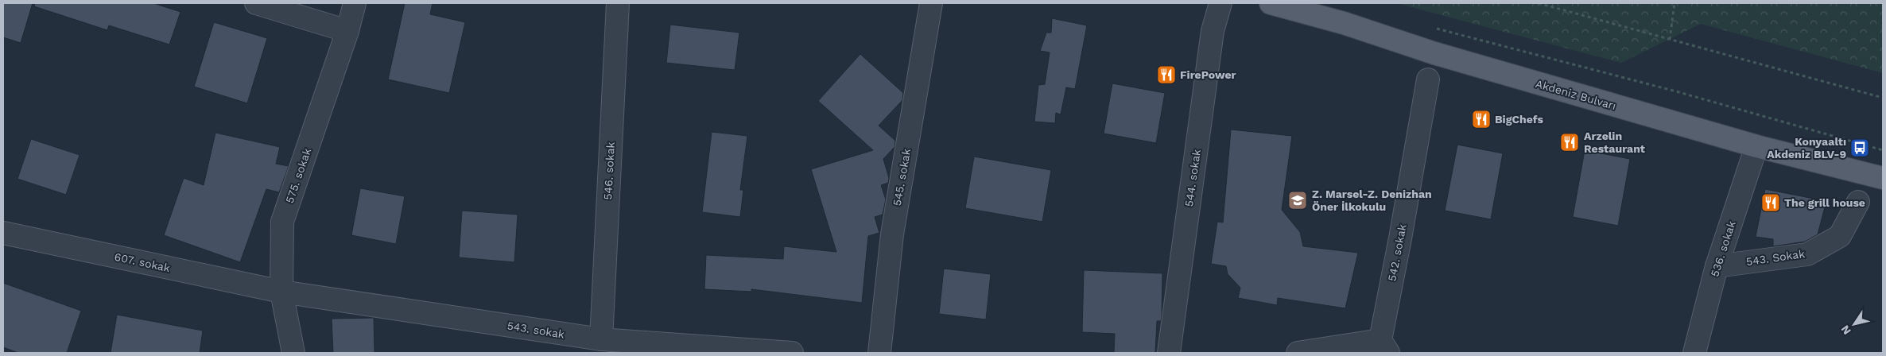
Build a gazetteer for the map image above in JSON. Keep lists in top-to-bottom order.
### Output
{
  "streets": {
    "main road": ["Akdeniz Bulvarı"],
    "street": [
      "546. sokak",
      "575. sokak",
      "545. sokak",
      "544. sokak",
      "536. sokak",
      "542. sokak",
      "543. Sokak",
      "607. sokak",
      "543. sokak"
    ]
  },
  "crossings": [
    ["Akdeniz Bulvarı", "536. sokak"],
    ["546. sokak", "543. sokak"],
    ["575. sokak", "607. sokak"],
    ["575. sokak", "543. sokak"],
    ["536. sokak", "543. Sokak"],
    ["607. sokak", "543. sokak"]
  ],
  "places": {
    "restaurant": [
      "FirePower",
      "BigChefs",
      "Arzelin Restaurant",
      "The grill house"
    ],
    "bus stop": ["Konyaaltı Akdeniz BLV-9"],
    "school or university": ["Z. Marsel-Z. Denizhan Öner İlkokulu"]
  },
  "north": "bottom left"
}
